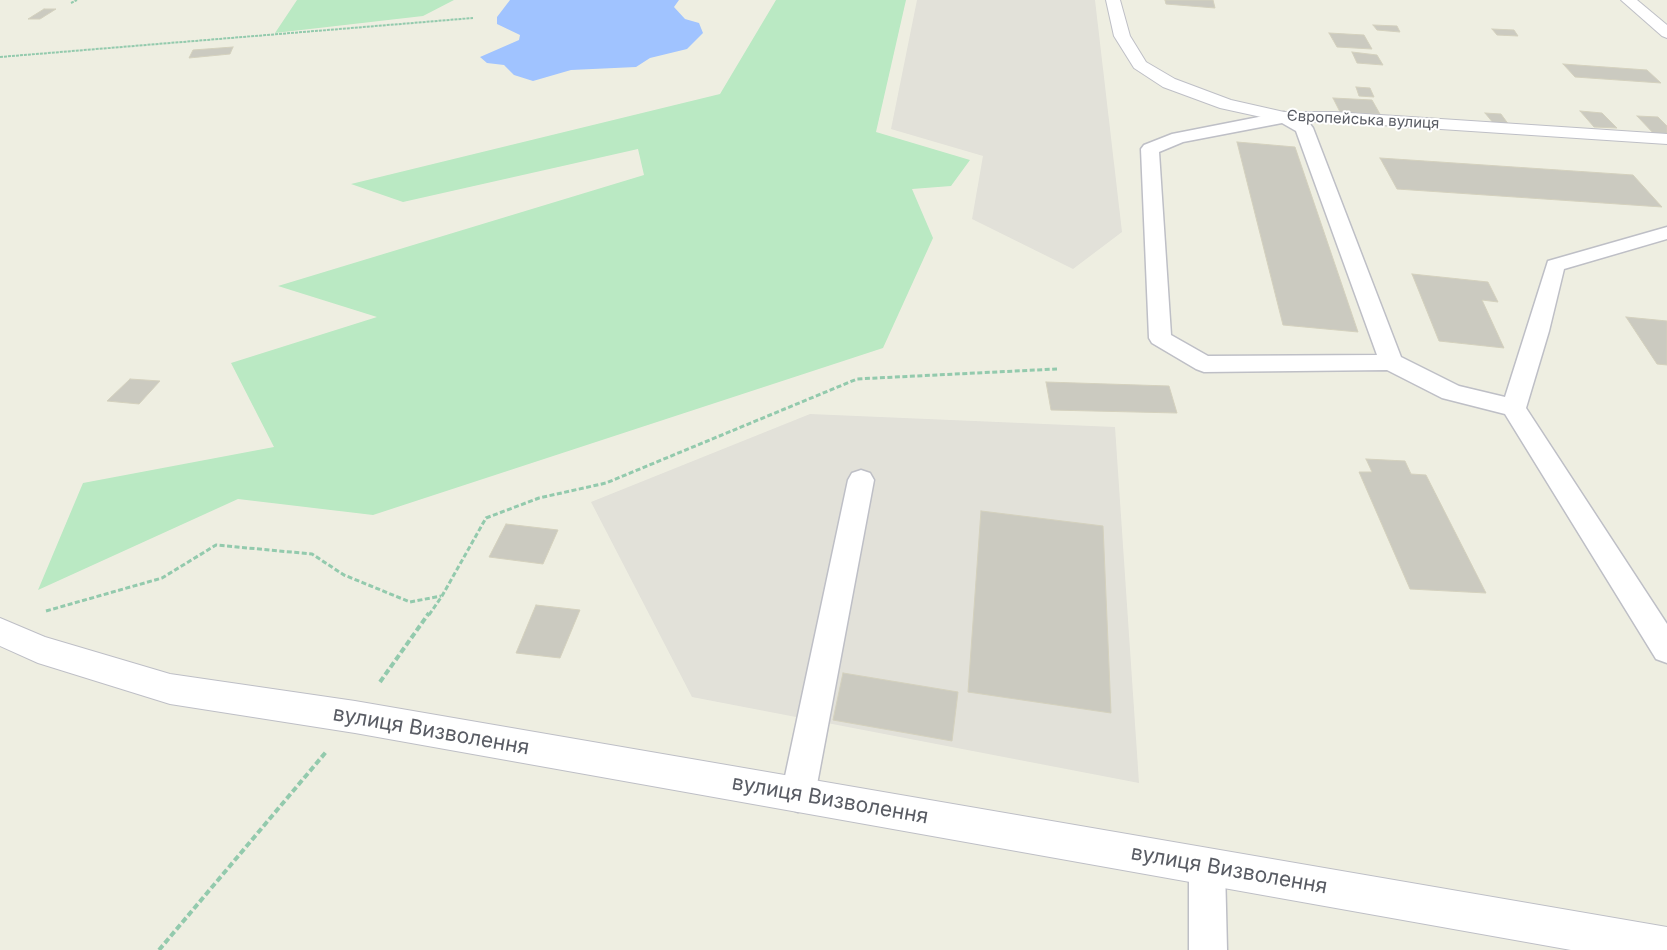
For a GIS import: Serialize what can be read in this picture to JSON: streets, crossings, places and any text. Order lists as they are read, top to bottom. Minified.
{"streets":{"street":["Європейська вулиця","вулиця Визволення"]}}
